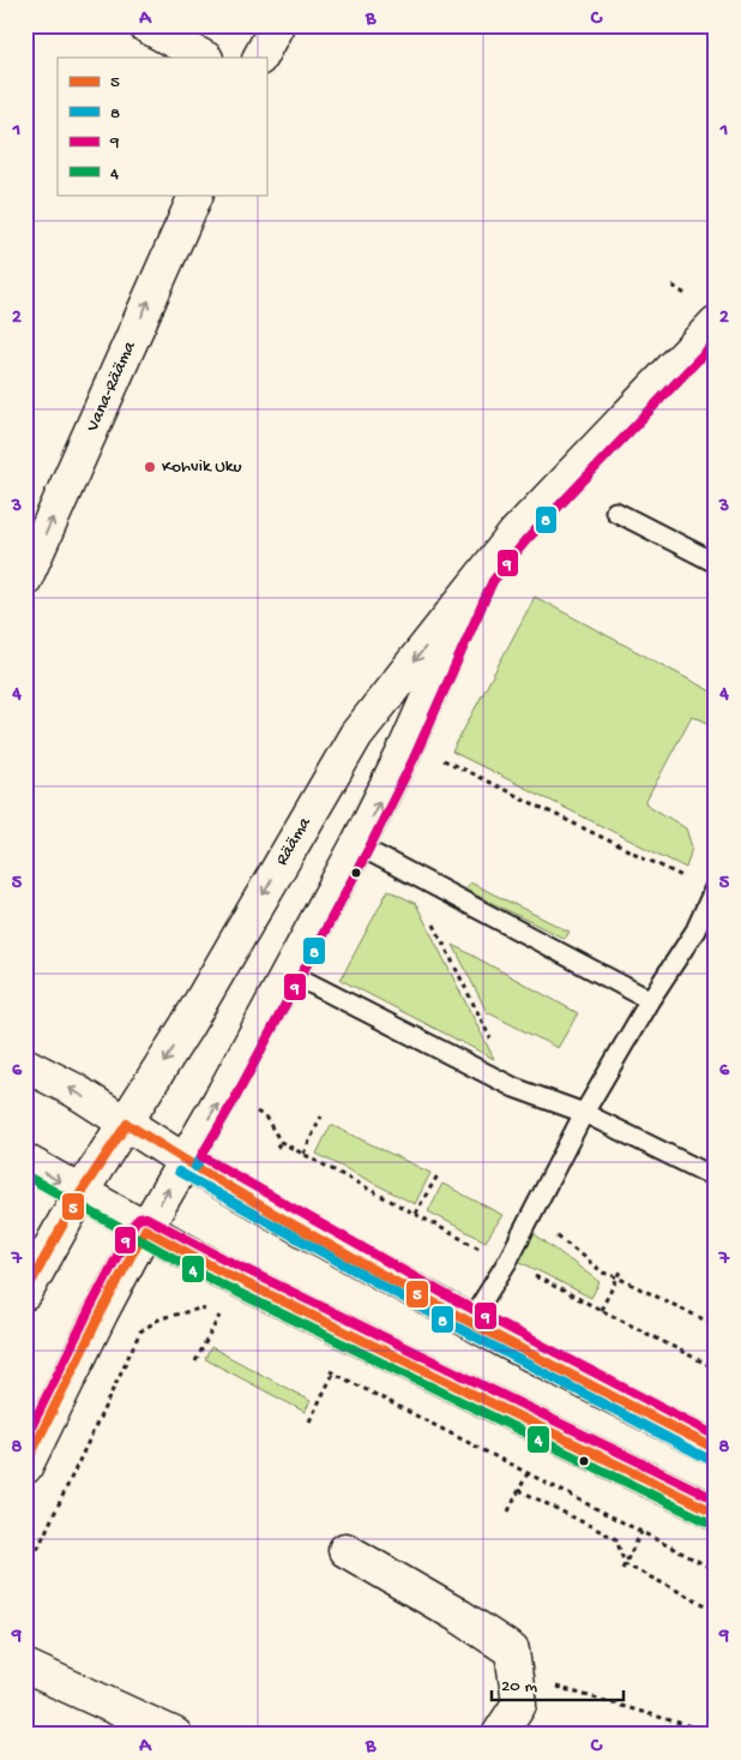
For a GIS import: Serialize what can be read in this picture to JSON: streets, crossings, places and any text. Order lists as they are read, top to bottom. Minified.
{"streets":{"main road":["Vana-Rääma","Rääma"]},"one_way":["Vana-Rääma"],"places":["Kohvik Uku"],"lines":["transit line 8","transit line 9","transit line 5","transit line 4"],"legend":["5","8","9","4"],"scale_bar":"20 m","grid":{"columns":["A","B","C"],"rows":["1","2","3","4","5","6","7","8","9"]}}
